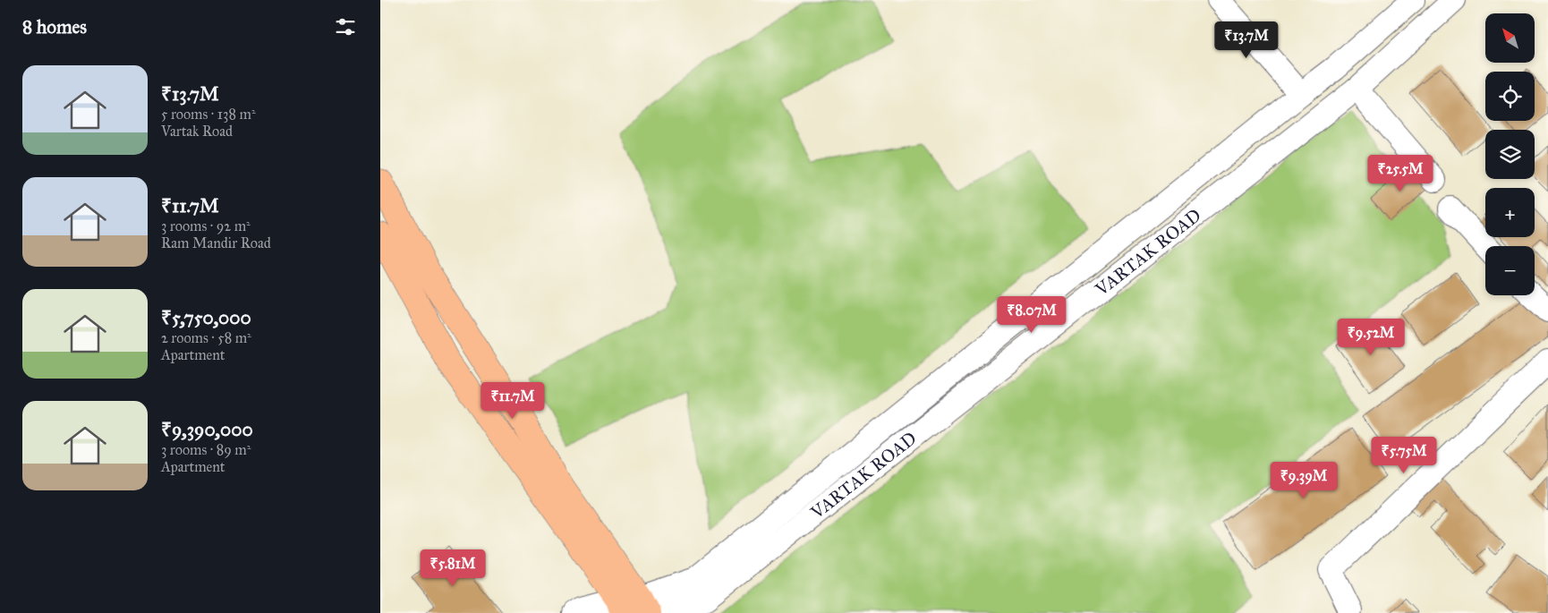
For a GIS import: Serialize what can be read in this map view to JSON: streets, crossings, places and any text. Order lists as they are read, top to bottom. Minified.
{"streets":{"street":["VARTAK ROAD"]},"north":"top left","page":{"heading":"8 homes","map_buttons":["+","−"],"price":["₹13.7M","₹25.5M","₹8.07M","₹9.52M","₹11.7M","₹5.75M","₹9.39M","₹5.81M"],"list":[{"name":"₹13.7M","note":"5 rooms · 138 m² · Vartak Road"},{"name":"₹11.7M","note":"3 rooms · 92 m² · Ram Mandir Road"},{"name":"₹5,750,000","note":"2 rooms · 58 m² · Apartment"},{"name":"₹9,390,000","note":"3 rooms · 89 m² · Apartment"}]}}
